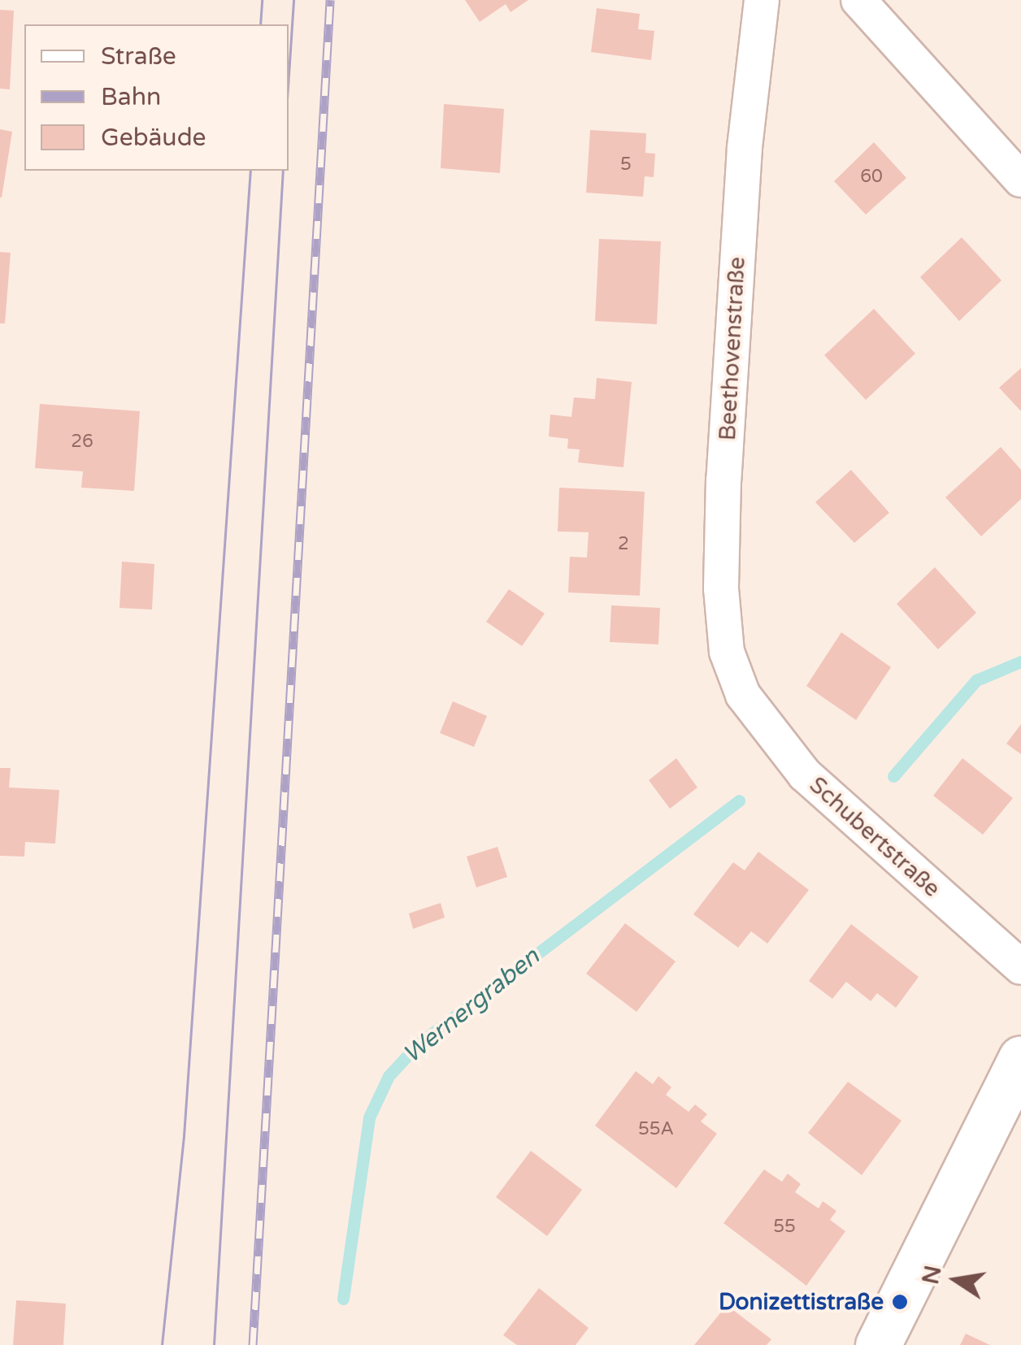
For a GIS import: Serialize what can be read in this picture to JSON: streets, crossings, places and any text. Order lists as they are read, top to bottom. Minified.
{"streets":{"street":["Beethovenstraße","Schubertstraße"]},"crossings":[["Beethovenstraße","Schubertstraße"]],"water":["Wernergraben"],"places":["Donizettistraße"],"house_numbers":["5","60","26","2","55A","55"],"legend":["Straße","Bahn","Gebäude"],"north":"left"}
